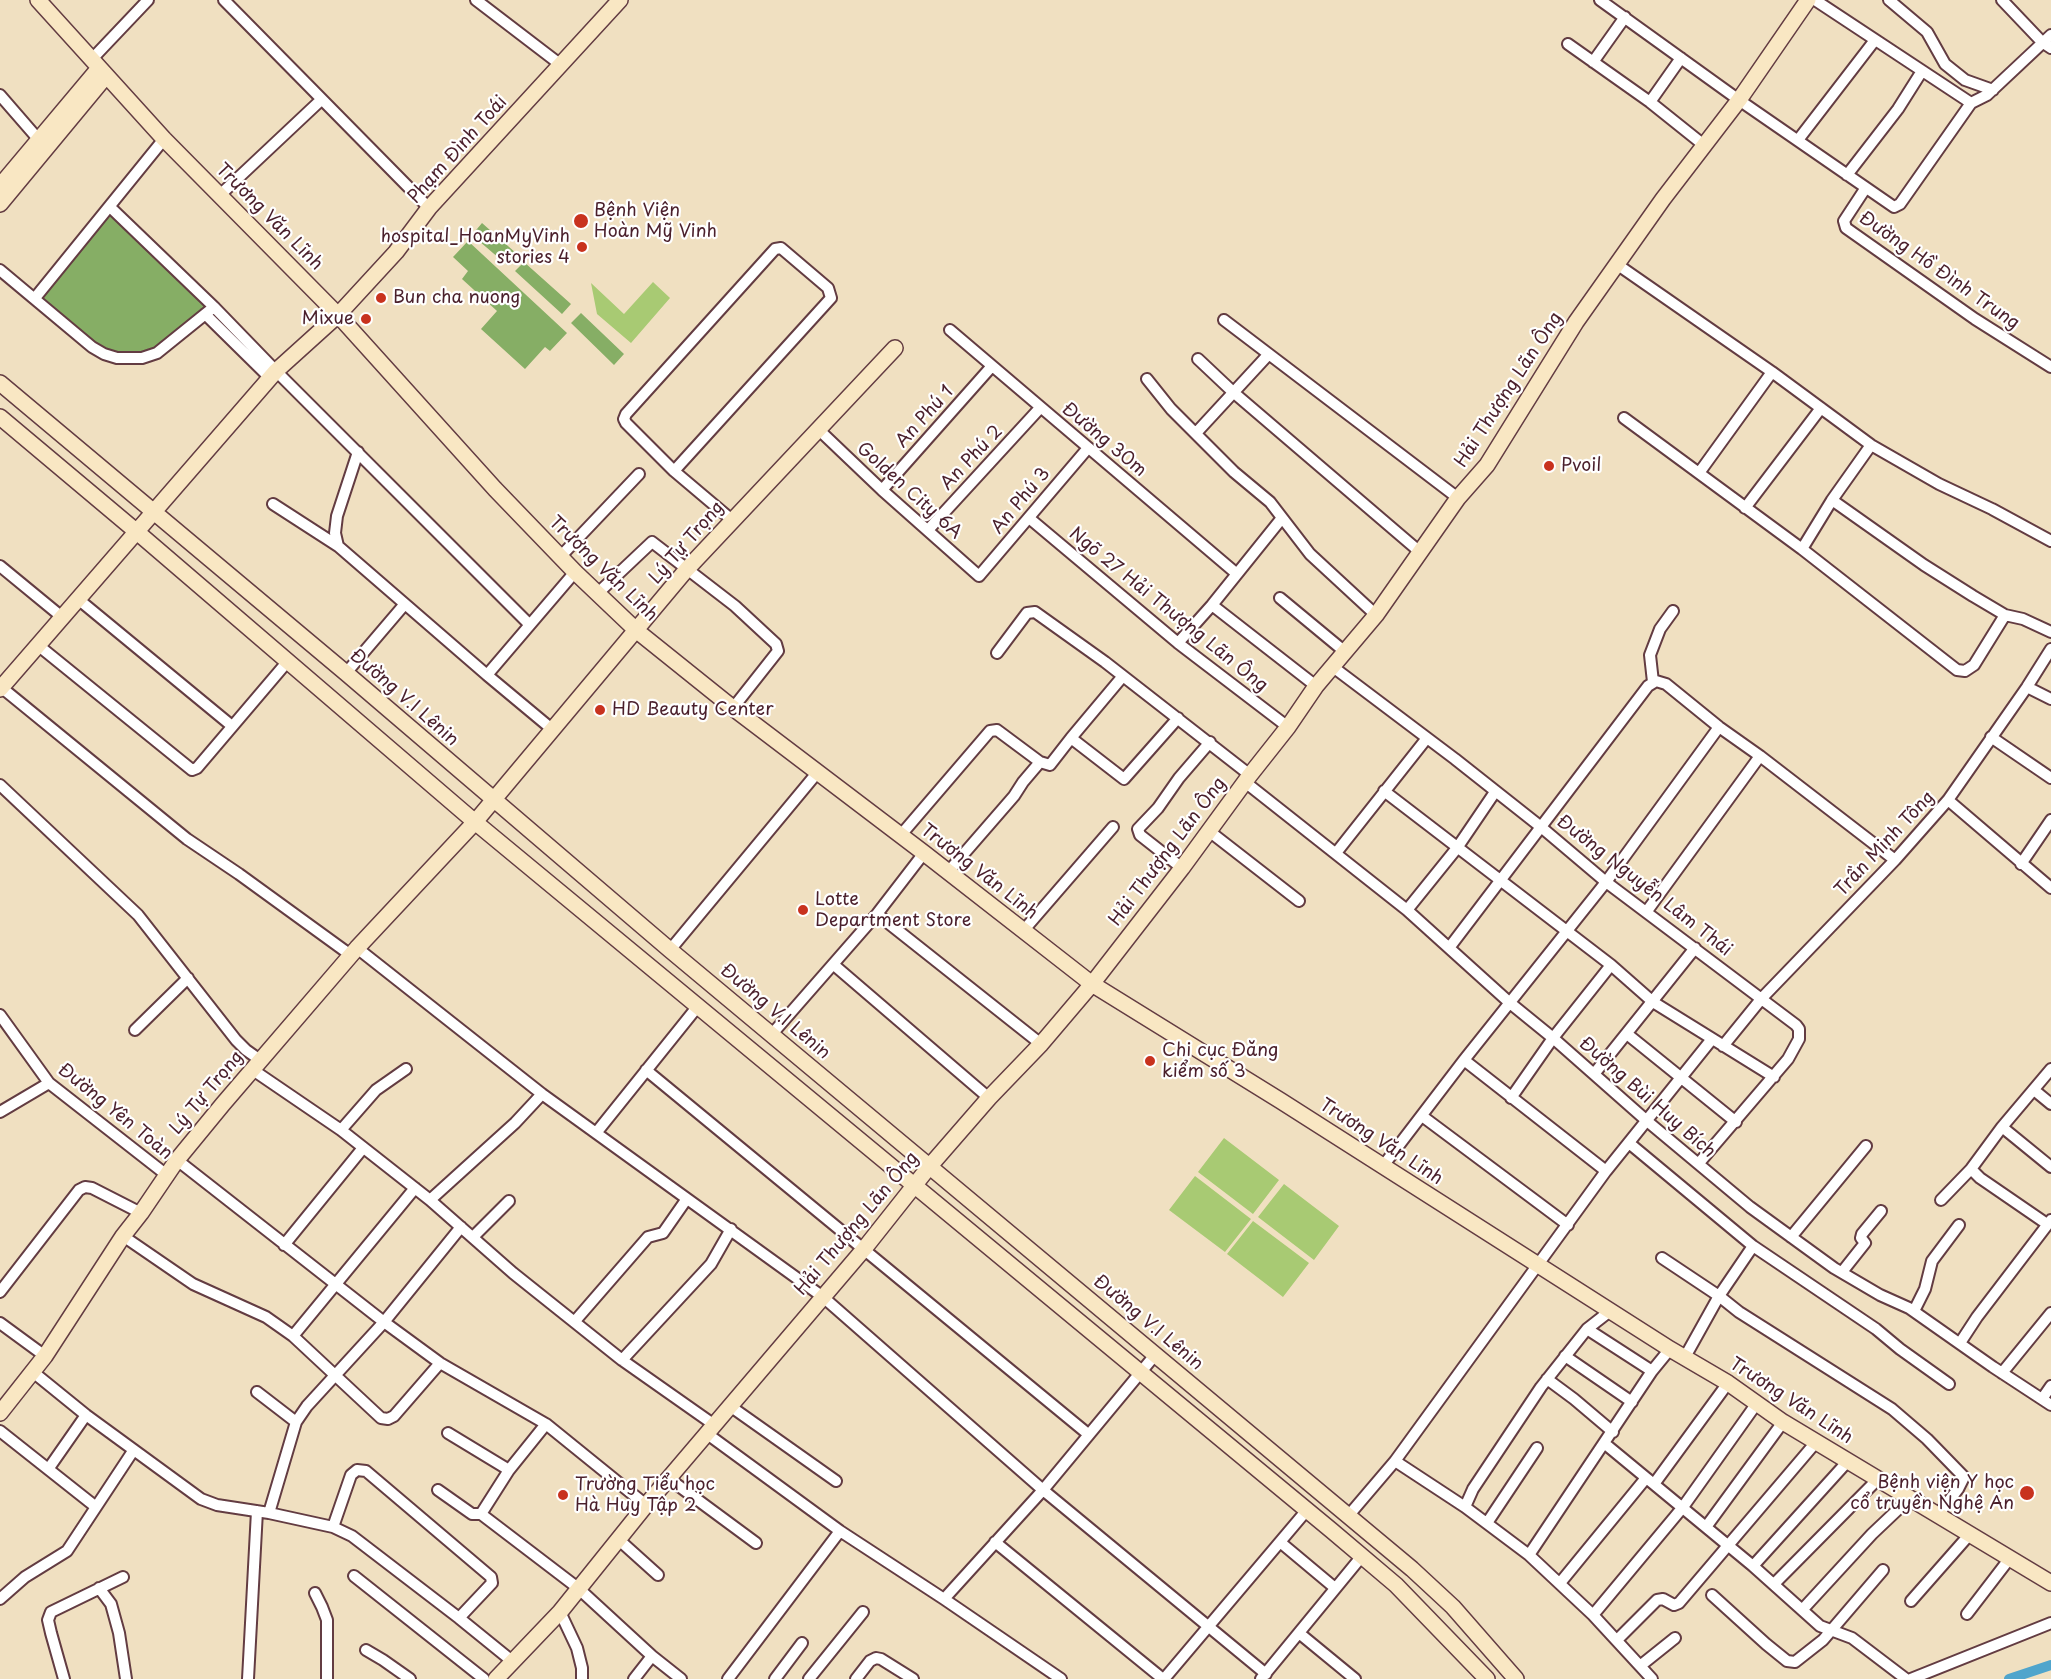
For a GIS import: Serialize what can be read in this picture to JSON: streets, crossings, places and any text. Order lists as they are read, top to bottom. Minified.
{"streets":{"street":["Phạm Đình Toái","Trương Văn Lĩnh","Đường Hồ Đình Trung","Hải Thượng Lãn Ông","An Phú 1","Đường 30m","An Phú 2","Golden City 6A","An Phú 3","Lý Tự Trọng","Ngõ 27 Hải Thượng Lãn Ông","Đường V.I Lênin","Trần Minh Tông","Đường Nguyễn Lâm Thái","Đường Bùi Huy Bích","Đường Yên Toàn"]},"crossings":[["Phạm Đình Toái","Trương Văn Lĩnh"],["Phạm Đình Toái","Đường V.I Lênin"],["Trương Văn Lĩnh","Hải Thượng Lãn Ông"],["Trương Văn Lĩnh","Lý Tự Trọng"],["Hải Thượng Lãn Ông","Ngõ 27 Hải Thượng Lãn Ông"],["Hải Thượng Lãn Ông","Đường V.I Lênin"],["Hải Thượng Lãn Ông","Đường Nguyễn Lâm Thái"],["Hải Thượng Lãn Ông","Đường Bùi Huy Bích"],["An Phú 1","Đường 30m"],["An Phú 1","Golden City 6A"],["Đường 30m","An Phú 2"],["Đường 30m","An Phú 3"],["An Phú 2","Golden City 6A"],["Golden City 6A","An Phú 3"],["Golden City 6A","Lý Tự Trọng"],["An Phú 3","Ngõ 27 Hải Thượng Lãn Ông"],["Lý Tự Trọng","Đường V.I Lênin"],["Lý Tự Trọng","Đường Yên Toàn"],["Trần Minh Tông","Đường Nguyễn Lâm Thái"],["Đường Nguyễn Lâm Thái","Đường Bùi Huy Bích"]],"places":["Bệnh Viện Hoàn Mỹ Vinh","hospital_HoanMyVinh stories 4","Bun cha nuong","Mixue","Pvoil","HD Beauty Center","Lotte Department Store","Chi cục Đăng kiểm số 3","Bệnh viện Y học cổ truyền Nghệ An","Trường Tiểu học Hà Huy Tập 2"]}
